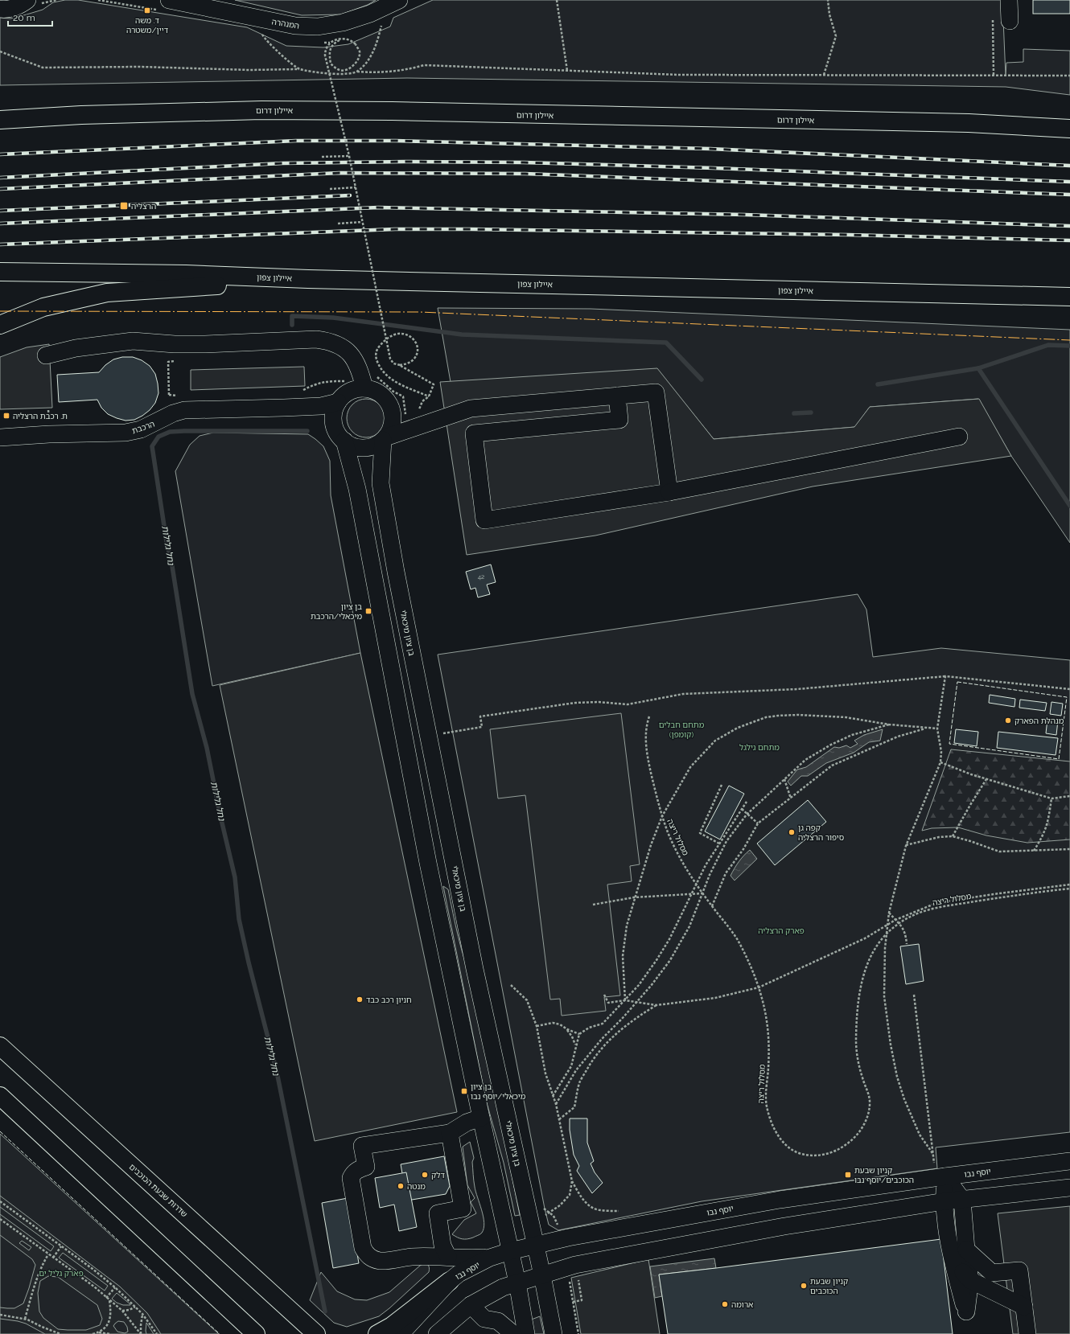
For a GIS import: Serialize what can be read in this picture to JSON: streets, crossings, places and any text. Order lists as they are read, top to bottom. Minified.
{"streets":{"main road":["איילון דרום","איילון צפון","שדרות שבעת הכוכבים"],"street":["המנהרה","הרכבת","בן ציון מיכאלי","יוסף נבו"],"path":["מסלול ריצה"]},"crossings":[["הרכבת","בן ציון מיכאלי"],["בן ציון מיכאלי","יוסף נבו"]],"water":["נחל גלילות"],"parks":["מתחם חבלים (קומפן)","מתחם גילגל","פארק הרצליה","פארק גליל ים"],"places":{"transit":["ד. משה דיין/משטרה","הרצליה","ת. רכבת הרצליה","בן ציון מיכאלי/הרכבת","בן ציון מיכאלי/יוסף נבו","קניון שבעת הכוכבים/יוסף נבו"],"other":["מנהלת הפארק","קפה גן סיפור הרצליה","חניון רכב כבד","דלק","מנטה","קניון שבעת הכוכבים","ארומה"]},"house_numbers":["42"],"scale_bar":"20 m"}
